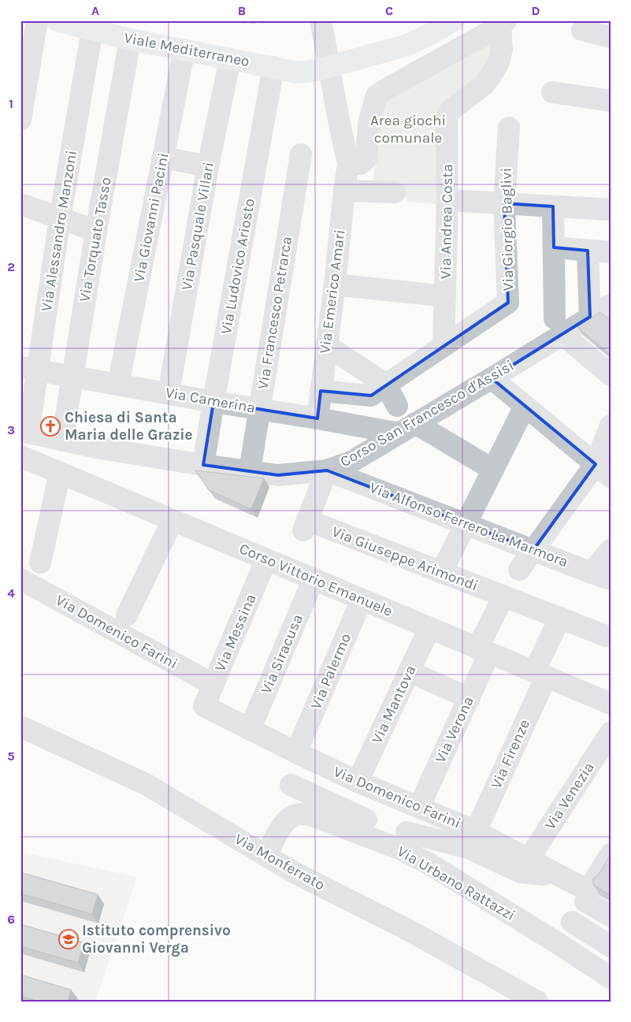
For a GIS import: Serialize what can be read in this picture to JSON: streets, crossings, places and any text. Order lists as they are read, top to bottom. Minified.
{"streets":{"main road":["Viale Mediterraneo"],"street":["Via Giovanni Pacini","Via Andrea Costa","Via Pasquale Villari","Via Giorgio Baglivi","Via Alessandro Manzoni","Via Torquato Tasso","Via Ludovico Ariosto","Via Emerico Amari","Via Francesco Petrarca","Via Camerina","Corso San Francesco d'Assisi","Via Alfonso Ferrero La Marmora","Via Giuseppe Arimondi","Corso Vittorio Emanuele","Via Domenico Farini","Via Messina","Via Siracusa","Via Palermo","Via Mantova","Via Verona","Via Firenze","Via Venezia","Via Monferrato","Via Urbano Rattazzi"]},"crossings":[["Viale Mediterraneo","Via Giovanni Pacini"],["Viale Mediterraneo","Via Pasquale Villari"],["Viale Mediterraneo","Via Alessandro Manzoni"],["Viale Mediterraneo","Via Torquato Tasso"],["Viale Mediterraneo","Via Ludovico Ariosto"],["Via Giovanni Pacini","Via Camerina"],["Via Andrea Costa","Via Giorgio Baglivi"],["Via Pasquale Villari","Via Camerina"],["Via Giorgio Baglivi","Via Emerico Amari"],["Via Alessandro Manzoni","Via Camerina"],["Via Alessandro Manzoni","Corso San Francesco d'Assisi"],["Via Torquato Tasso","Via Camerina"],["Via Torquato Tasso","Corso San Francesco d'Assisi"],["Via Ludovico Ariosto","Via Camerina"],["Via Ludovico Ariosto","Corso San Francesco d'Assisi"],["Via Emerico Amari","Via Camerina"],["Via Francesco Petrarca","Via Camerina"],["Via Francesco Petrarca","Corso San Francesco d'Assisi"],["Via Camerina","Corso San Francesco d'Assisi"],["Corso San Francesco d'Assisi","Via Alfonso Ferrero La Marmora"],["Corso San Francesco d'Assisi","Via Giuseppe Arimondi"],["Via Alfonso Ferrero La Marmora","Via Giuseppe Arimondi"],["Corso Vittorio Emanuele","Via Messina"],["Corso Vittorio Emanuele","Via Siracusa"],["Corso Vittorio Emanuele","Via Palermo"],["Corso Vittorio Emanuele","Via Mantova"],["Corso Vittorio Emanuele","Via Verona"],["Corso Vittorio Emanuele","Via Firenze"],["Via Domenico Farini","Via Messina"],["Via Domenico Farini","Via Siracusa"],["Via Domenico Farini","Via Mantova"],["Via Domenico Farini","Via Verona"],["Via Domenico Farini","Via Firenze"],["Via Domenico Farini","Via Venezia"],["Via Monferrato","Via Urbano Rattazzi"]],"parks":["Area giochi comunale"],"places":{"church":["Chiesa di Santa Maria delle Grazie"],"school or university":["Istituto comprensivo Giovanni Verga"]},"grid":{"columns":["A","B","C","D"],"rows":["1","2","3","4","5","6"]}}
